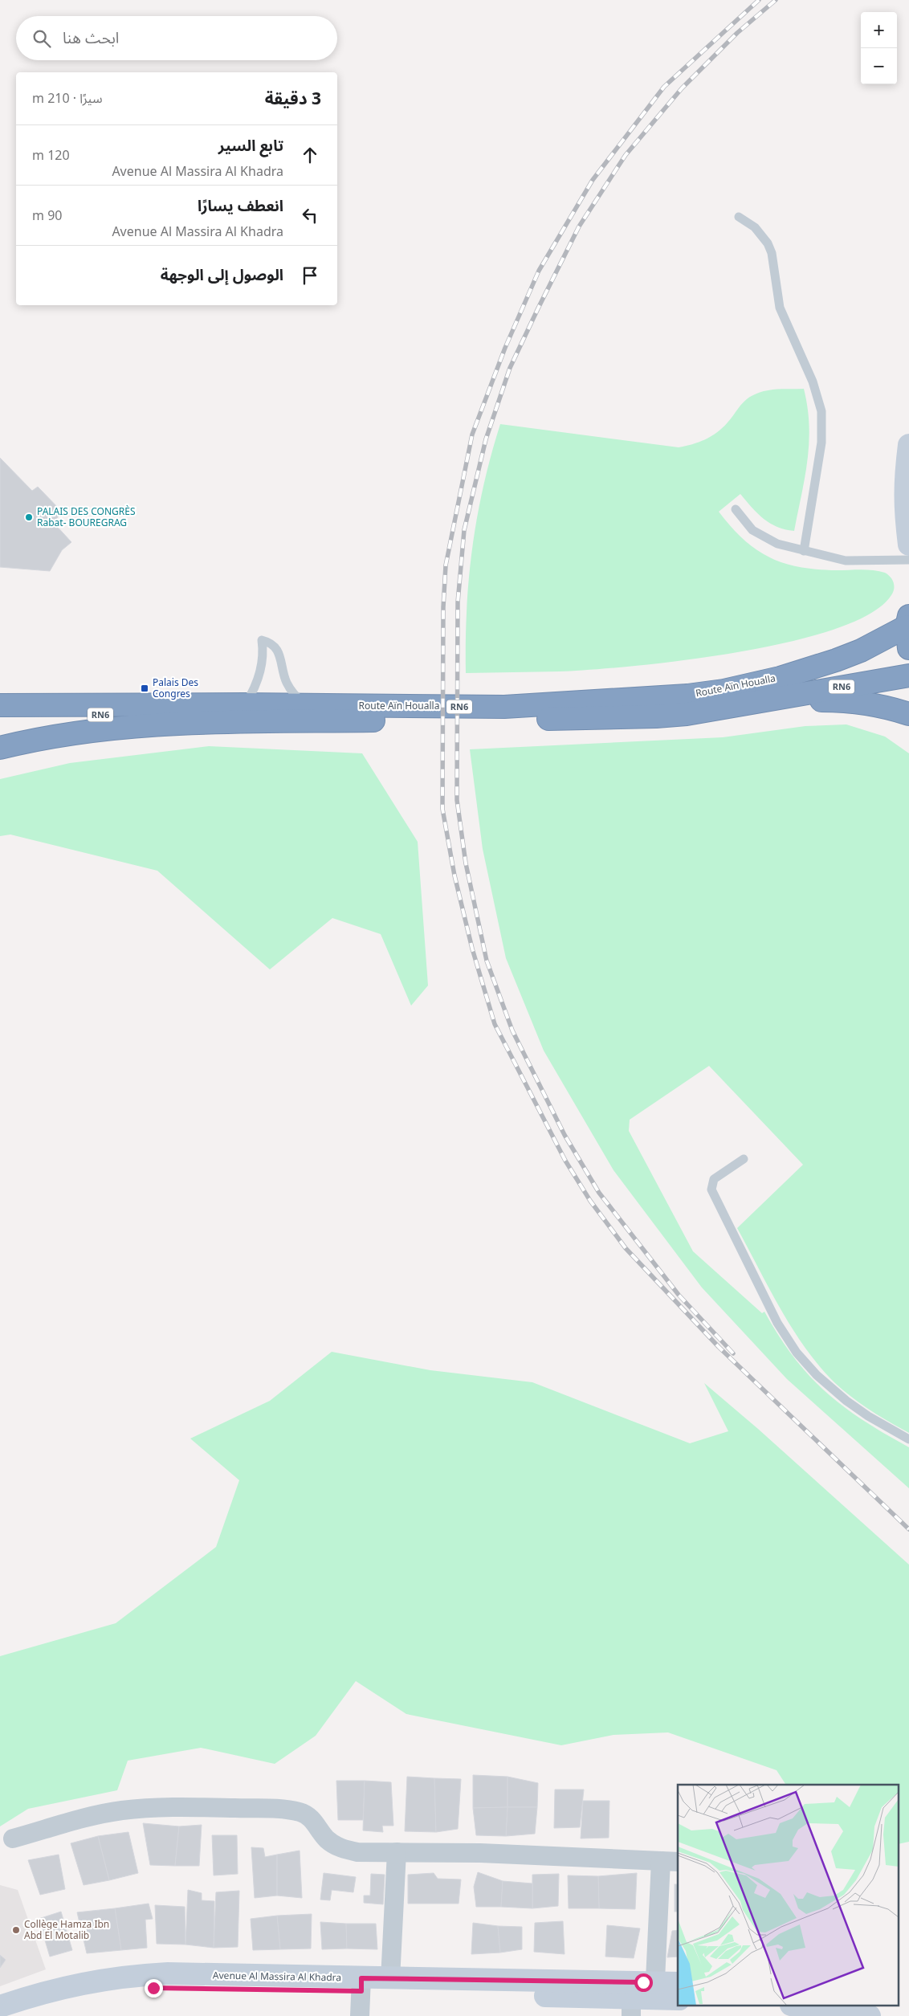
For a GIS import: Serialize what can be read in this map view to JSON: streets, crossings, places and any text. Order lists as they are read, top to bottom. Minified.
{"streets":{"highway":["Route Aïn Houalla","RN6"],"main road":["Avenue Al Massira Al Khadra"]},"crossings":[["Route Aïn Houalla","RN6"]],"places":{"other":["PALAIS DES CONGRÈS Rabat- BOUREGRAG","Collège Hamza Ibn Abd El Motalib"],"transit":["Palais Des Congres"]},"page":{"map_buttons":["+","−"],"search":"ابحث هنا","heading":["3 دقيقة","سيرًا · 210 m"],"list":[["تابع السير","Avenue Al Massira Al Khadra","120 m"],["انعطف يسارًا","Avenue Al Massira Al Khadra","90 m"],"الوصول إلى الوجهة"]}}
